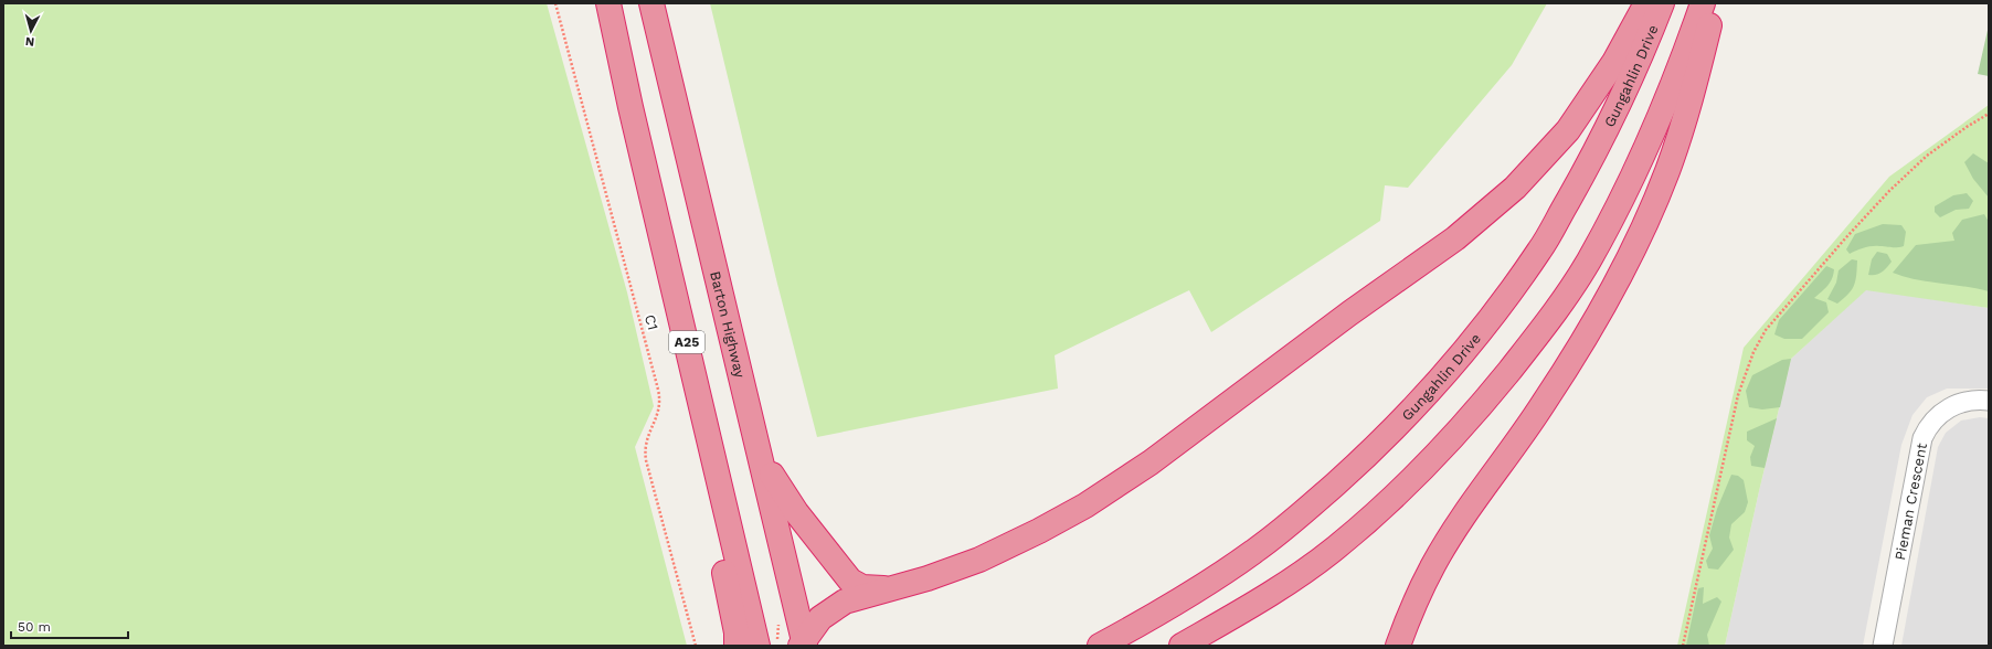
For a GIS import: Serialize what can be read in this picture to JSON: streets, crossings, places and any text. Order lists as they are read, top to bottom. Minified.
{"streets":{"highway":["Gungahlin Drive","Barton Highway","A25"],"street":["Pieman Crescent"],"path":["C1"]},"scale_bar":"50 m","north":"bottom"}
